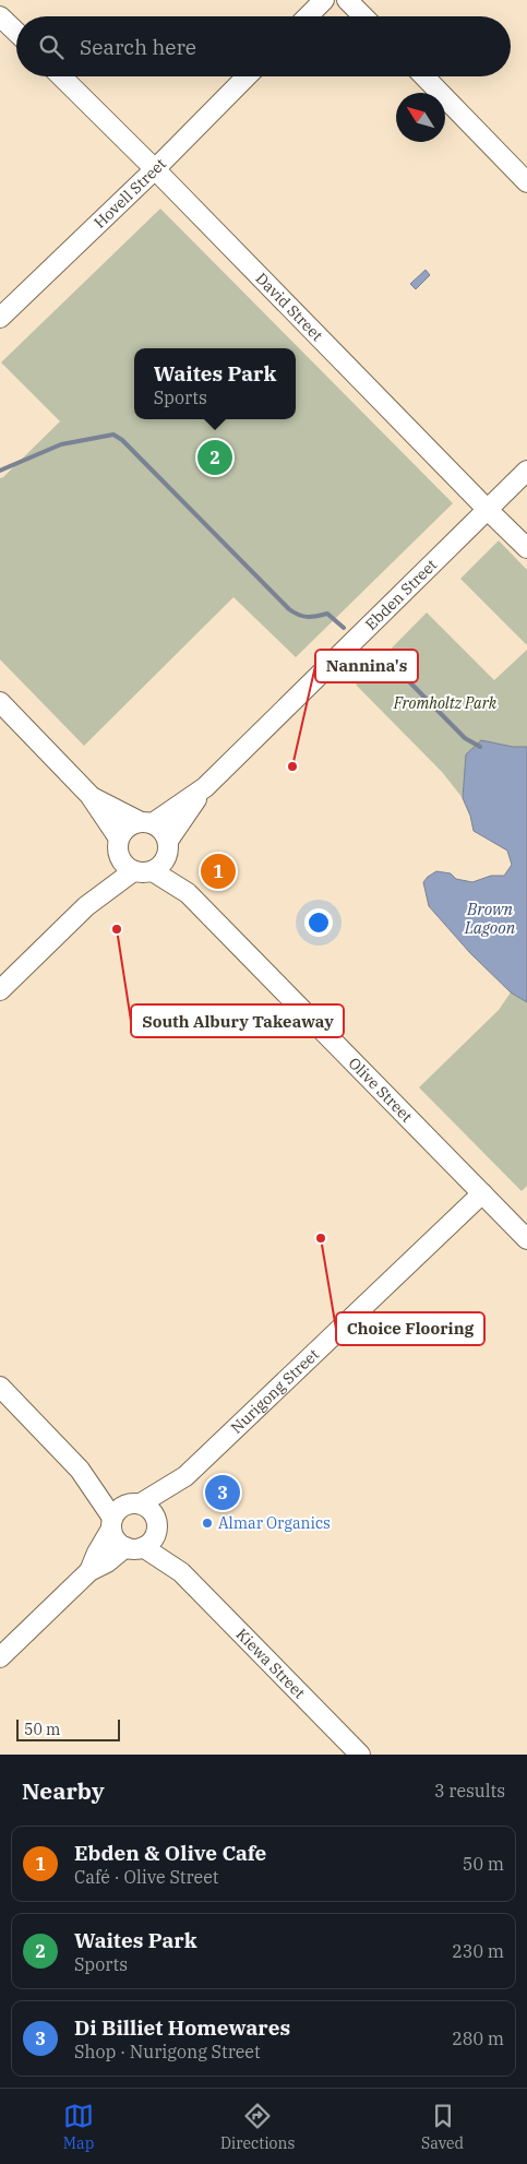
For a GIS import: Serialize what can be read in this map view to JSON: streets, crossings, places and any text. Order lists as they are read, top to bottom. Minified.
{"streets":{"street":["Hovell Street","David Street","Ebden Street","Olive Street","Nurigong Street","Kiewa Street"]},"crossings":[["Hovell Street","David Street"],["David Street","Ebden Street"],["Ebden Street","Olive Street"],["Olive Street","Nurigong Street"],["Nurigong Street","Kiewa Street"]],"water":["Brown Lagoon"],"parks":["Fromholtz Park"],"places":["Nannina's","South Albury Takeaway","Choice Flooring","Almar Organics"],"scale_bar":"50 m","north":"top left","page":{"search":"Search here","popup":["Waites Park","Sports"],"pins":["2","1","3"],"scale":"50 m","heading":["Nearby","3 results"],"list":[{"mark":"1","name":"Ebden & Olive Cafe","note":"Café · Olive Street","value":"50 m"},{"mark":"2","name":"Waites Park","note":"Sports","value":"230 m"},{"mark":"3","name":"Di Billiet Homewares","note":"Shop · Nurigong Street","value":"280 m"}],"nav":["Map","Directions","Saved"]}}
